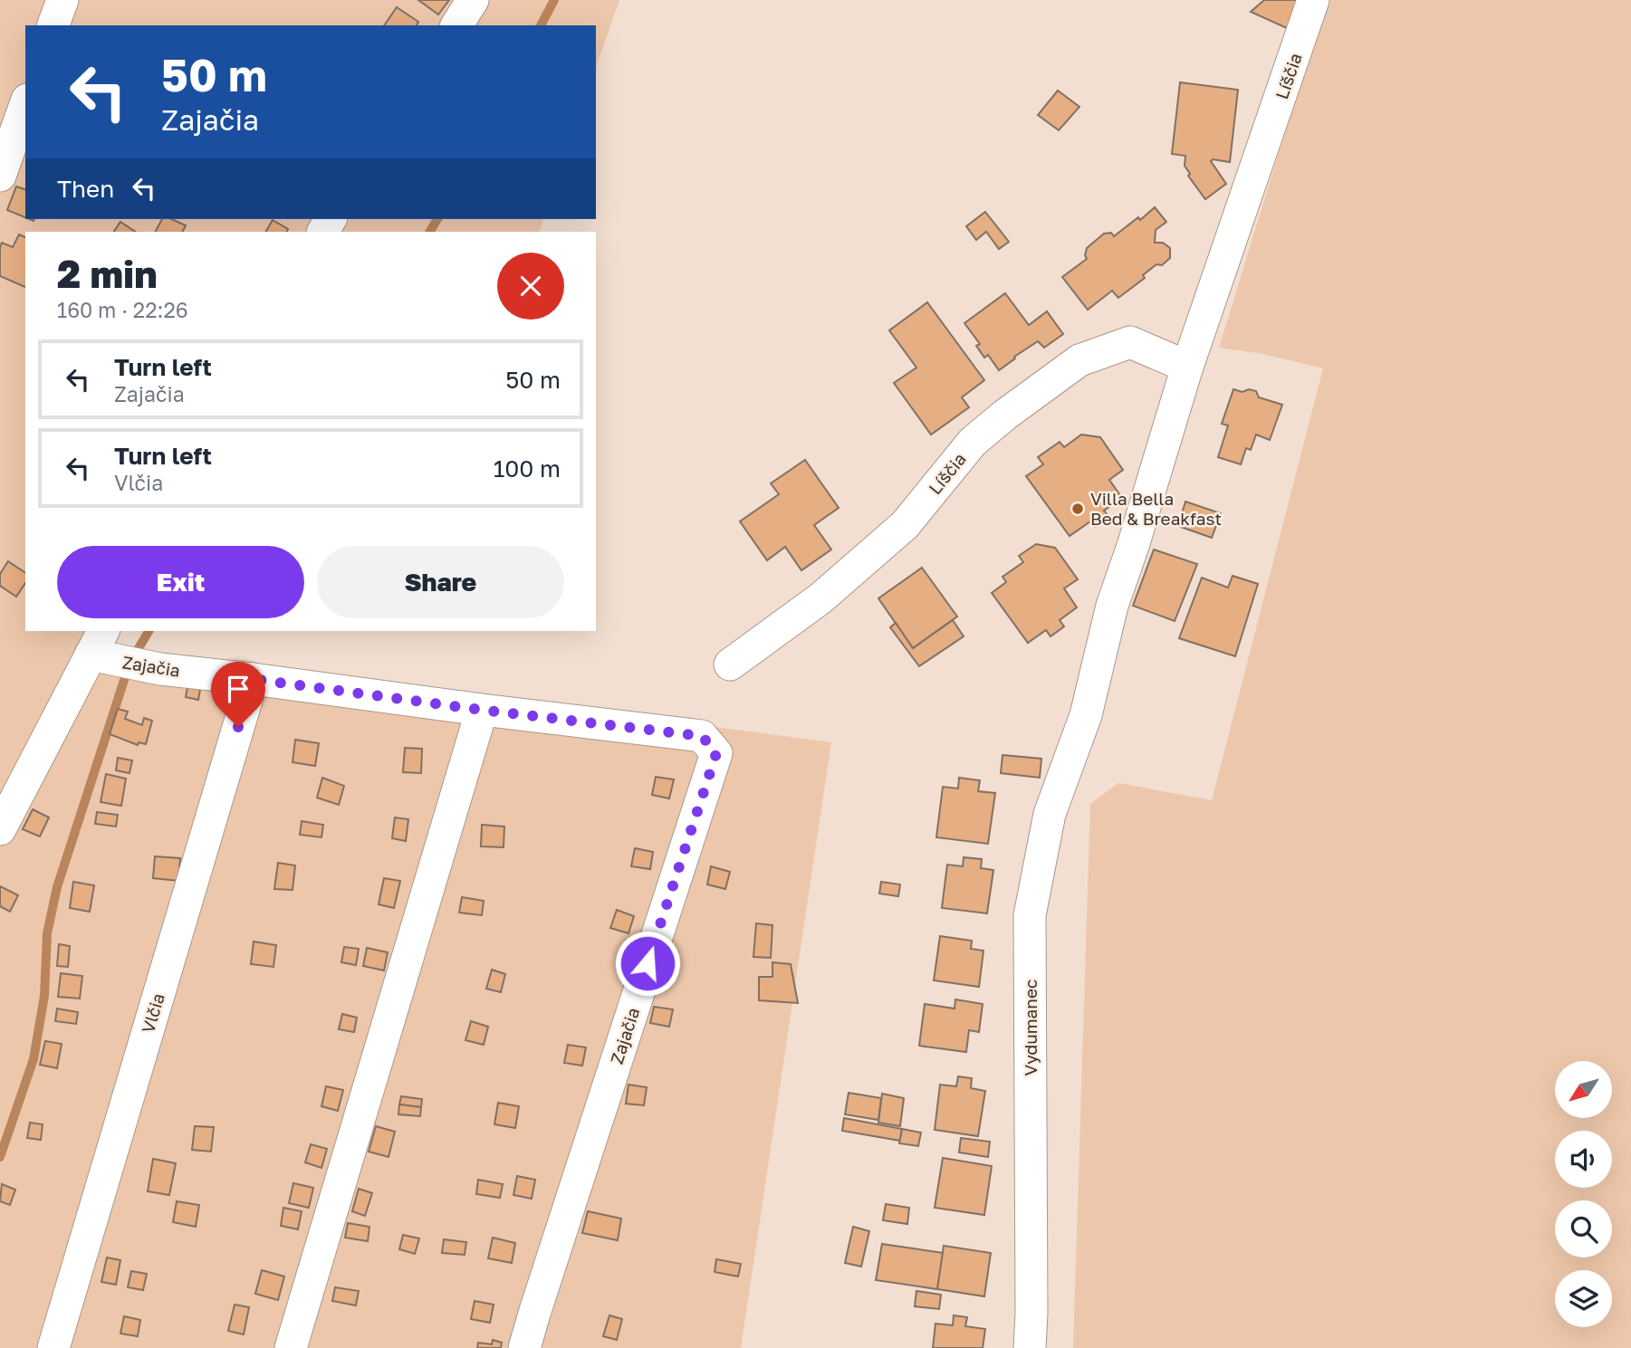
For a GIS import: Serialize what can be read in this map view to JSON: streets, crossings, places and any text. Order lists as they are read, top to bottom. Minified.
{"streets":{"street":["Líščia","Zajačia","Vlčia","Vydumanec"]},"crossings":[["Líščia","Vydumanec"],["Zajačia","Vlčia"]],"places":["Villa Bella Bed & Breakfast"],"north":"bottom left","page":{"turn":["50 m","Zajačia"],"then":"Then","heading":["2 min","160 m · 22:26"],"list":[{"name":"Turn left","note":"Zajačia","value":"50 m"},{"name":"Turn left","note":"Vlčia","value":"100 m"}],"buttons":["Exit","Share"]}}
